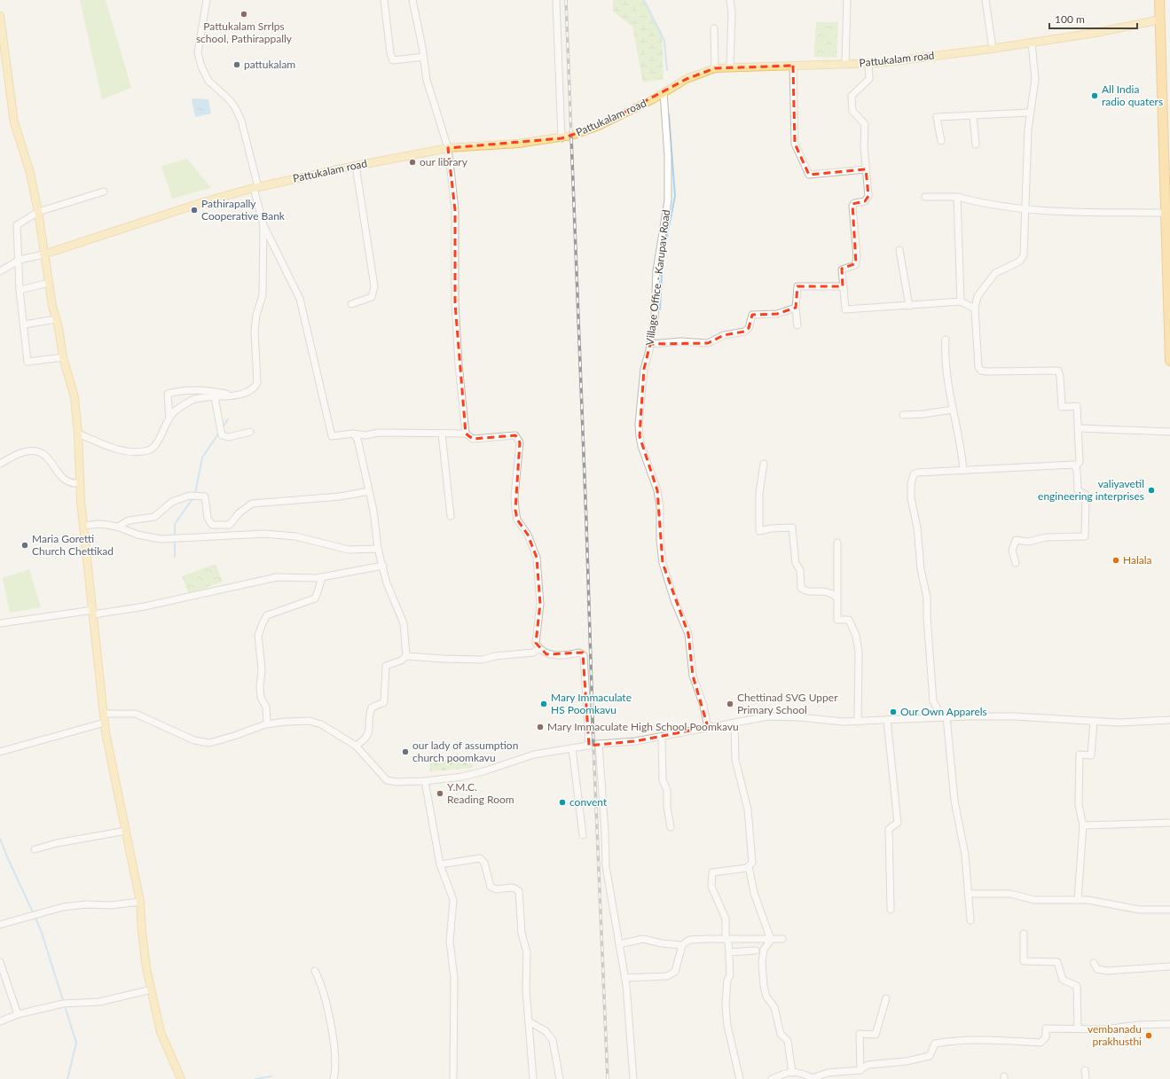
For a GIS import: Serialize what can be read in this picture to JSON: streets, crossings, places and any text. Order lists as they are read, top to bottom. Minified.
{"streets":{"main road":["Pattukalam road"],"street":["Village Office - Karupav Road"]},"crossings":[["Pattukalam road","Village Office - Karupav Road"]],"places":["Pattukalam Srrlps school, Pathirappally","pattukalam","All India radio quaters","our library","Pathirapally Cooperative Bank","valiyavetil engineering interprises","Maria Goretti Church Chettikad","Halala","Mary Immaculate HS Poomkavu","Chettinad SVG Upper Primary School","Our Own Apparels","Mary Immaculate High School Poomkavu","our lady of assumption church poomkavu","Y.M.C. Reading Room","convent","vembanadu prakhusthi"],"scale_bar":"100 m"}
